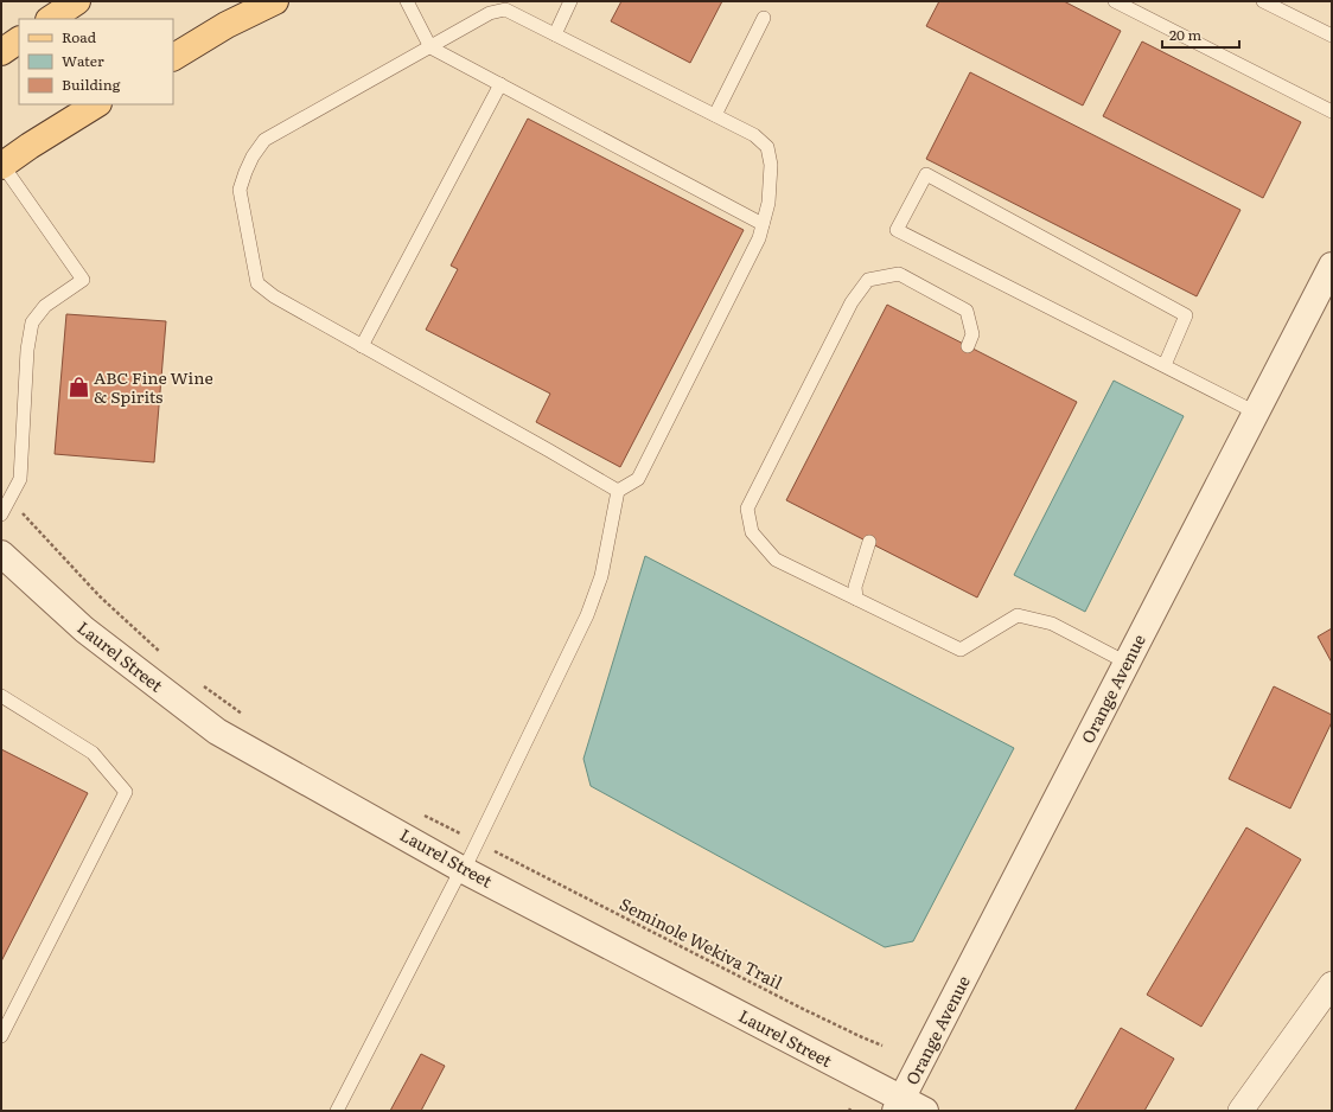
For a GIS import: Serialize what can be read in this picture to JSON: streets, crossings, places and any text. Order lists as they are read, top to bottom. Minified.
{"streets":{"street":["Laurel Street","Orange Avenue"],"path":["Seminole Wekiva Trail"]},"crossings":[["Laurel Street","Orange Avenue"]],"places":{"shop":["ABC Fine Wine & Spirits"]},"legend":["Road","Water","Building"],"scale_bar":"20 m"}
